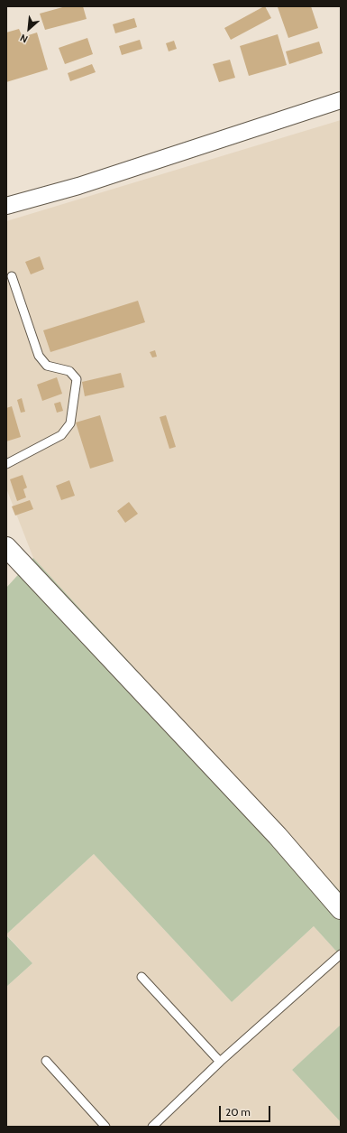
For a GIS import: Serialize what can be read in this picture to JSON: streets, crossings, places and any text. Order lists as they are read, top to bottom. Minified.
{"scale_bar":"20 m","north":"bottom left"}
